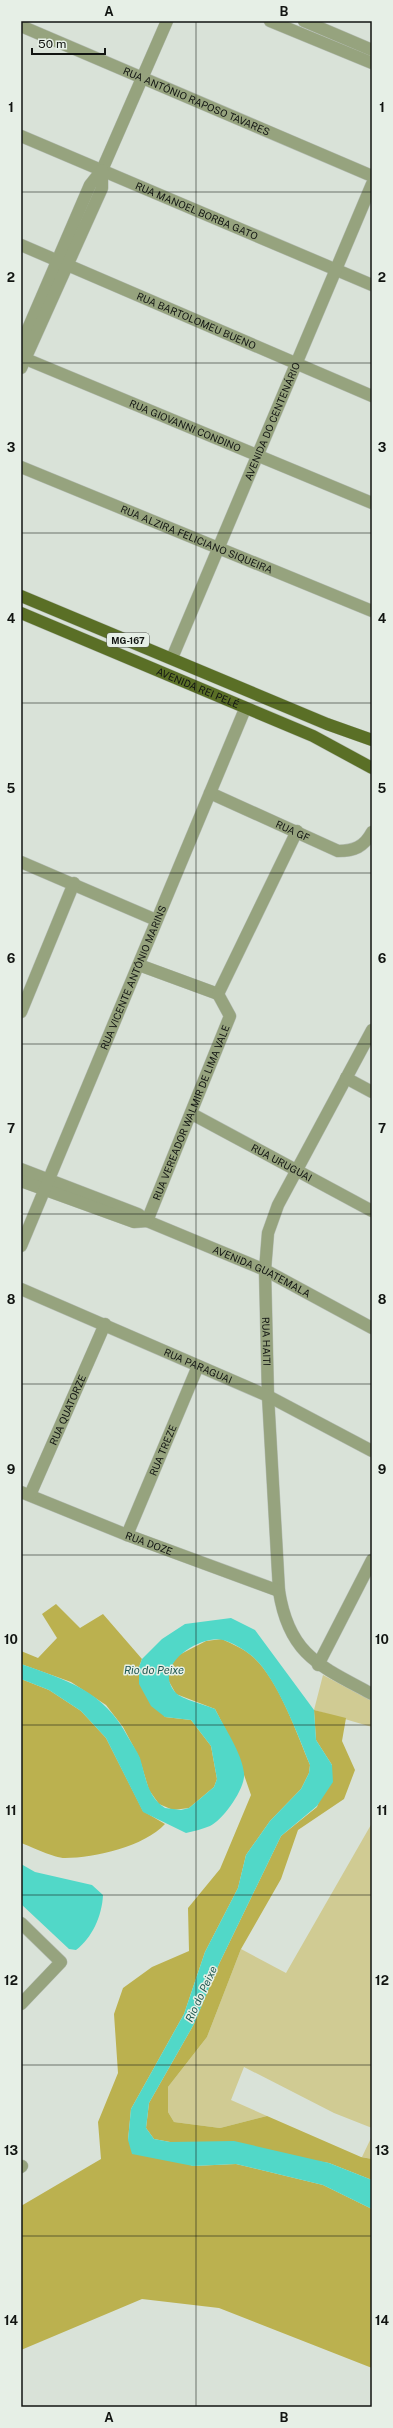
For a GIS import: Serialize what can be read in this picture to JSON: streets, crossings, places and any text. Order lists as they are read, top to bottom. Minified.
{"streets":{"main road":["MG-167","AVENIDA REI PELÉ"],"street":["RUA ANTÔNIO RAPOSO TAVARES","RUA MANOEL BORBA GATO","RUA BARTOLOMEU BUENO","AVENIDA DO CENTENÁRIO","RUA GIOVANNI CONDINO","RUA ALZIRA FELICIANO SIQUEIRA","RUA GF","RUA VICENTE ANTÔNIO MARINS","RUA VEREADOR WALMIR DE LIMA VALE","RUA URUGUAI","AVENIDA GUATEMALA","RUA HAITI","RUA PARAGUAI","RUA QUATORZE","RUA TREZE","RUA DOZE"]},"crossings":[["RUA MANOEL BORBA GATO","AVENIDA DO CENTENÁRIO"],["RUA BARTOLOMEU BUENO","AVENIDA DO CENTENÁRIO"],["AVENIDA DO CENTENÁRIO","RUA GIOVANNI CONDINO"],["AVENIDA DO CENTENÁRIO","RUA ALZIRA FELICIANO SIQUEIRA"],["AVENIDA DO CENTENÁRIO","AVENIDA REI PELÉ"],["AVENIDA REI PELÉ","RUA VICENTE ANTÔNIO MARINS"],["RUA GF","RUA VICENTE ANTÔNIO MARINS"],["RUA VICENTE ANTÔNIO MARINS","AVENIDA GUATEMALA"],["RUA VEREADOR WALMIR DE LIMA VALE","RUA URUGUAI"],["RUA VEREADOR WALMIR DE LIMA VALE","AVENIDA GUATEMALA"],["RUA URUGUAI","RUA HAITI"],["AVENIDA GUATEMALA","RUA HAITI"],["RUA HAITI","RUA PARAGUAI"],["RUA HAITI","RUA DOZE"],["RUA PARAGUAI","RUA QUATORZE"],["RUA PARAGUAI","RUA TREZE"],["RUA QUATORZE","RUA DOZE"],["RUA TREZE","RUA DOZE"]],"water":["Rio do Peixe"],"scale_bar":"50 m","grid":{"columns":["A","B"],"rows":["1","2","3","4","5","6","7","8","9","10","11","12","13","14"]}}
